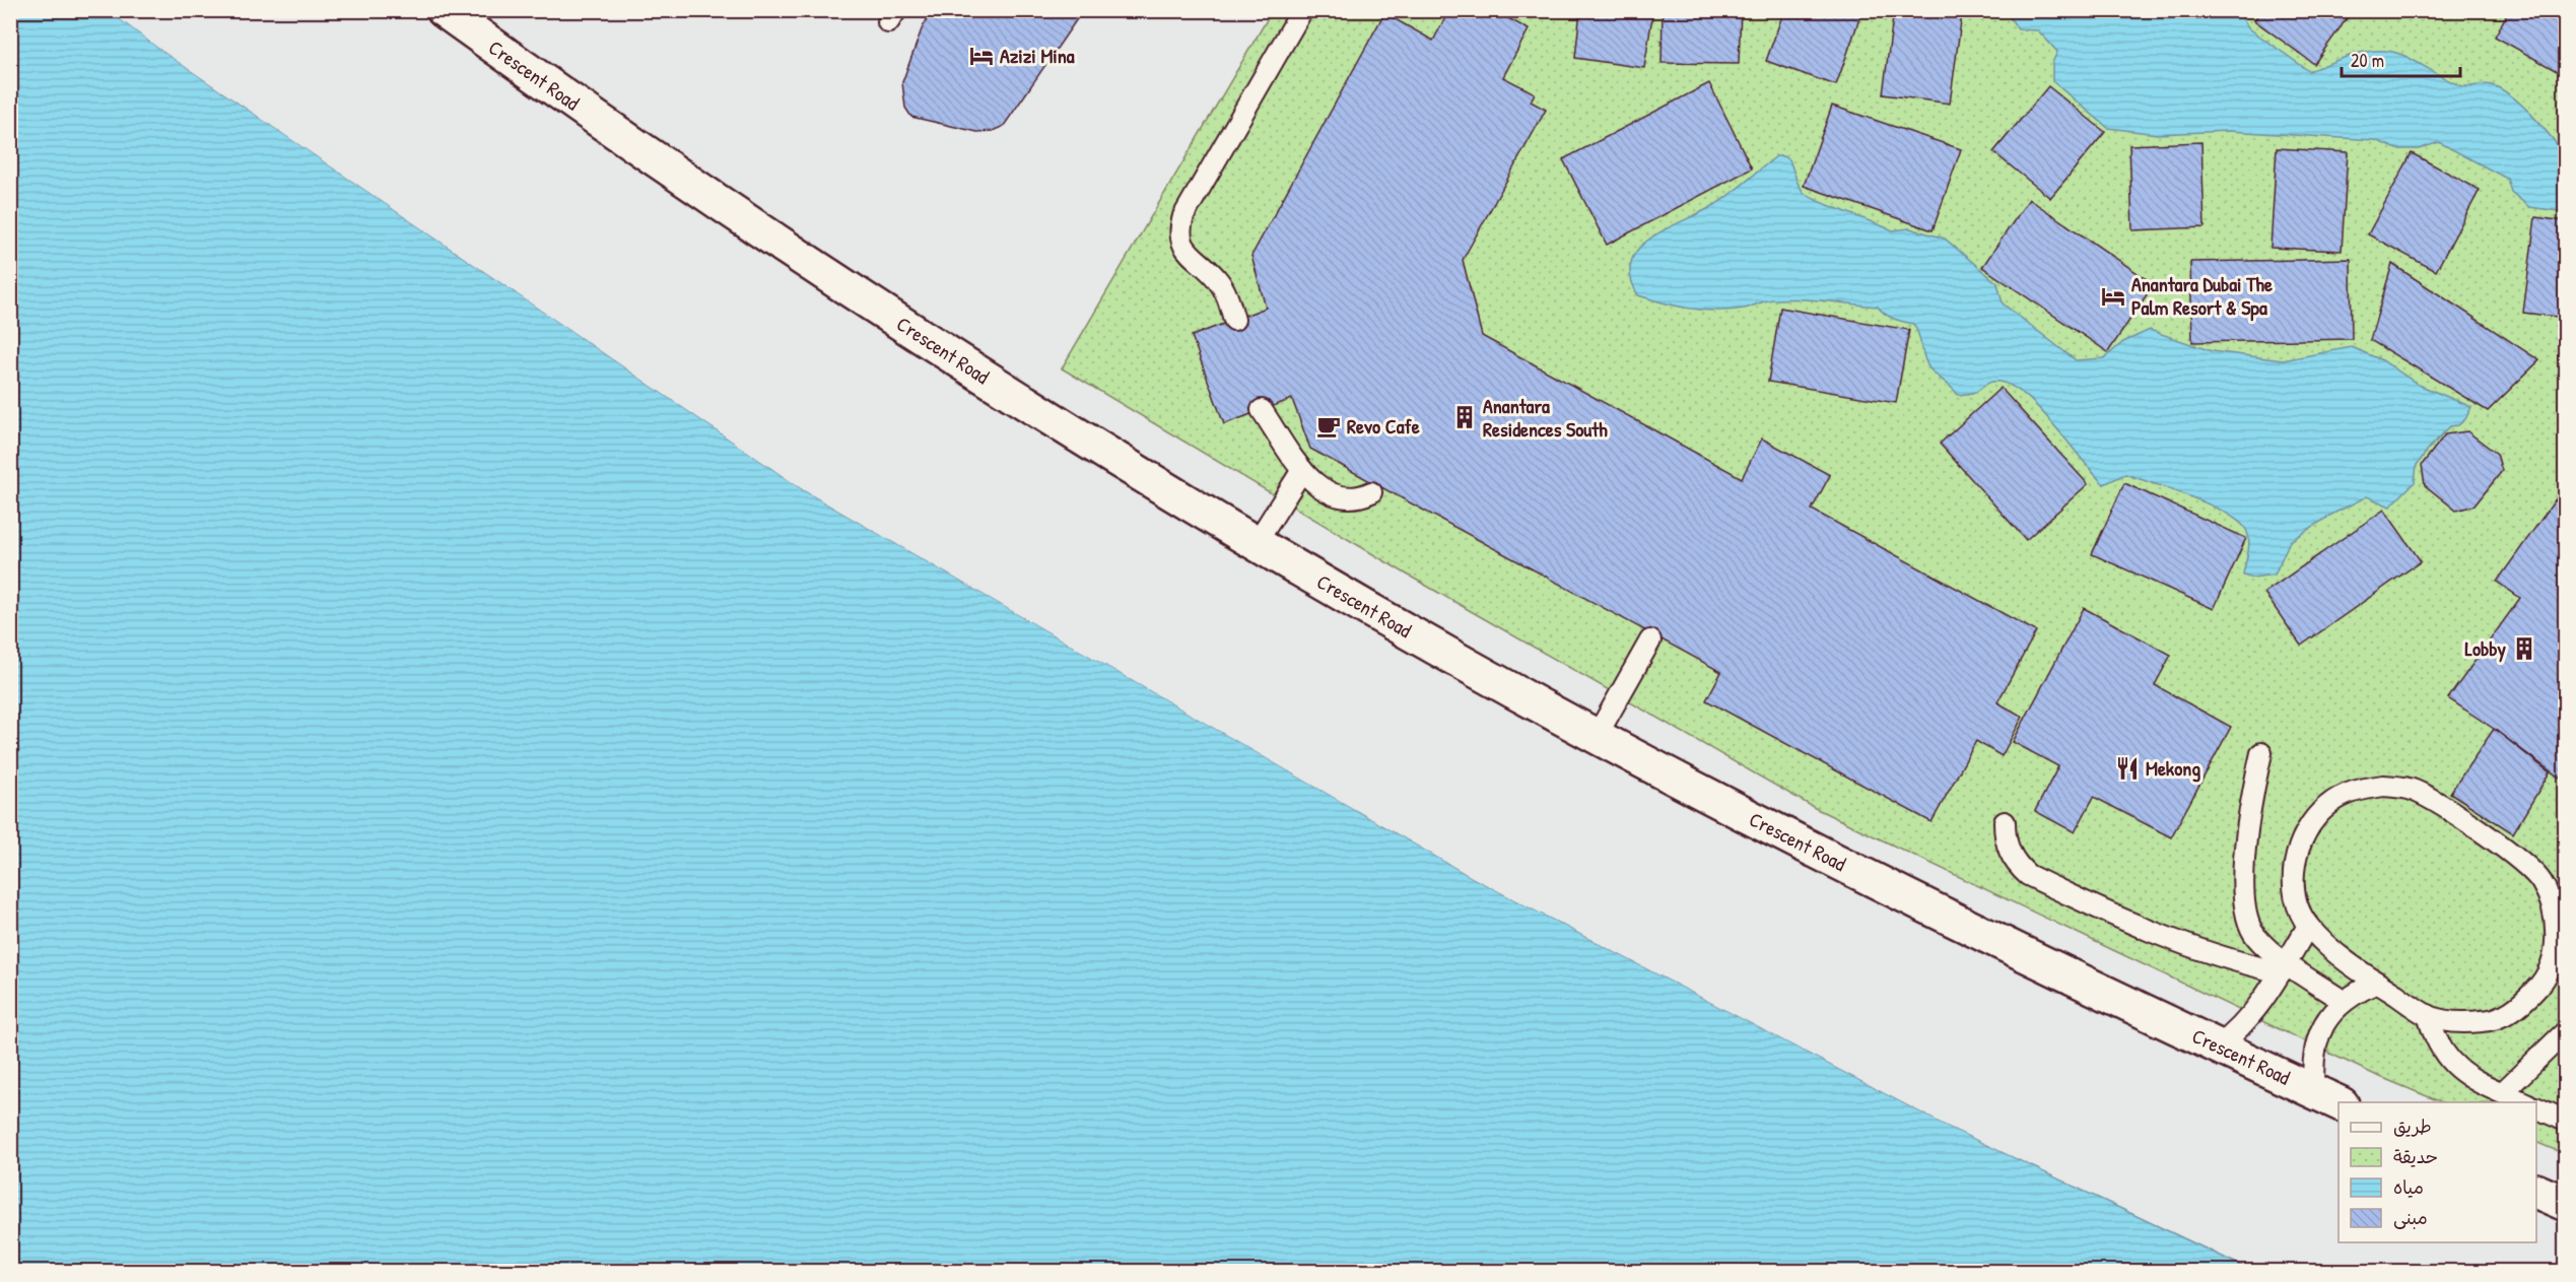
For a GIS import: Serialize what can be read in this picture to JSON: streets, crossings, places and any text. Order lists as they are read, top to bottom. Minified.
{"streets":{"main road":["Crescent Road"]},"places":{"hotel":["Azizi Mina","Anantara Dubai The Palm Resort & Spa"],"building":["Anantara Residences South","Lobby"],"cafe":["Revo Cafe"],"restaurant":["Mekong"]},"legend":["طريق","حديقة","مياه","مبنى"],"scale_bar":"20 m"}
